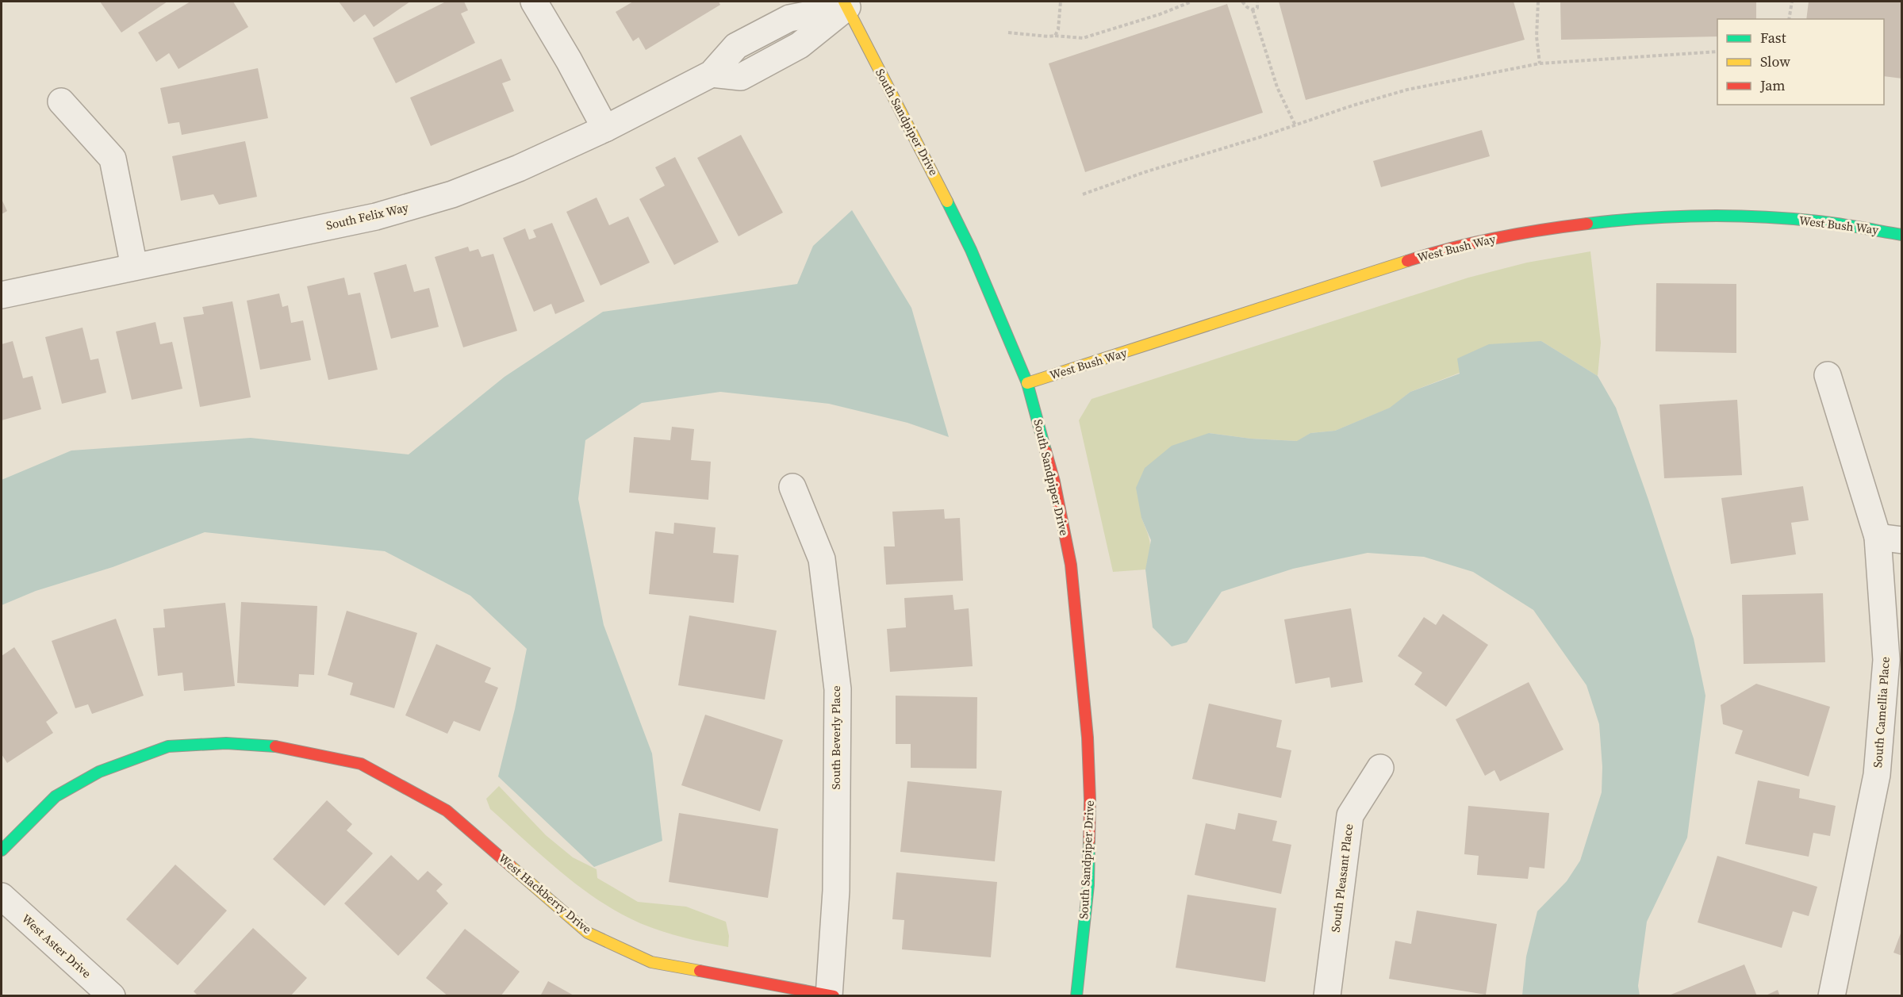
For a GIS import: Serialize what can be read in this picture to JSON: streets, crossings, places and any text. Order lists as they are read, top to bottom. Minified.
{"streets":{"street":["South Sandpiper Drive","South Felix Way","West Bush Way","South Camellia Place","South Beverly Place","South Pleasant Place","West Hackberry Drive","West Aster Drive"]},"crossings":[["South Sandpiper Drive","South Felix Way"],["South Sandpiper Drive","West Bush Way"],["South Beverly Place","West Hackberry Drive"]],"legend":["Fast","Slow","Jam"]}
